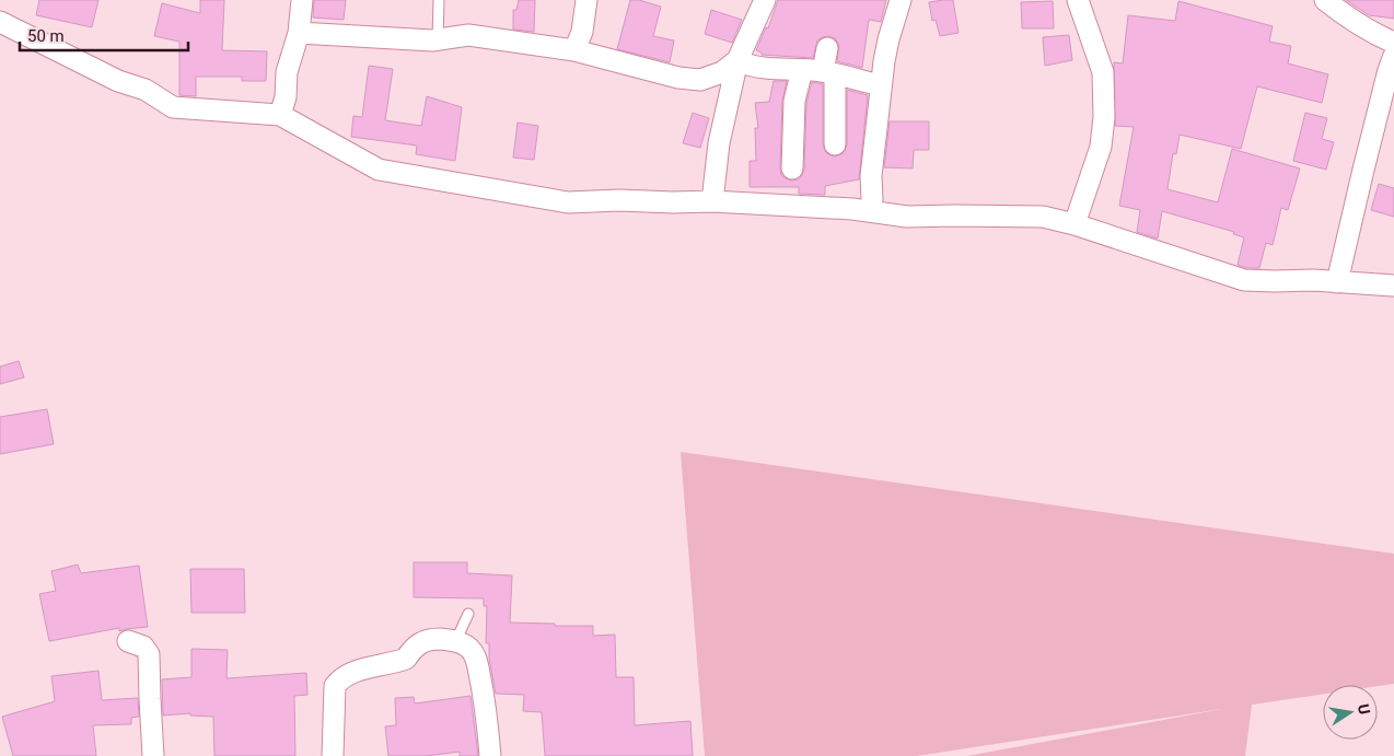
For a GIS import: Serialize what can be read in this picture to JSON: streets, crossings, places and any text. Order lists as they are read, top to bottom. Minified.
{"scale_bar":"50 m","north":"right"}
